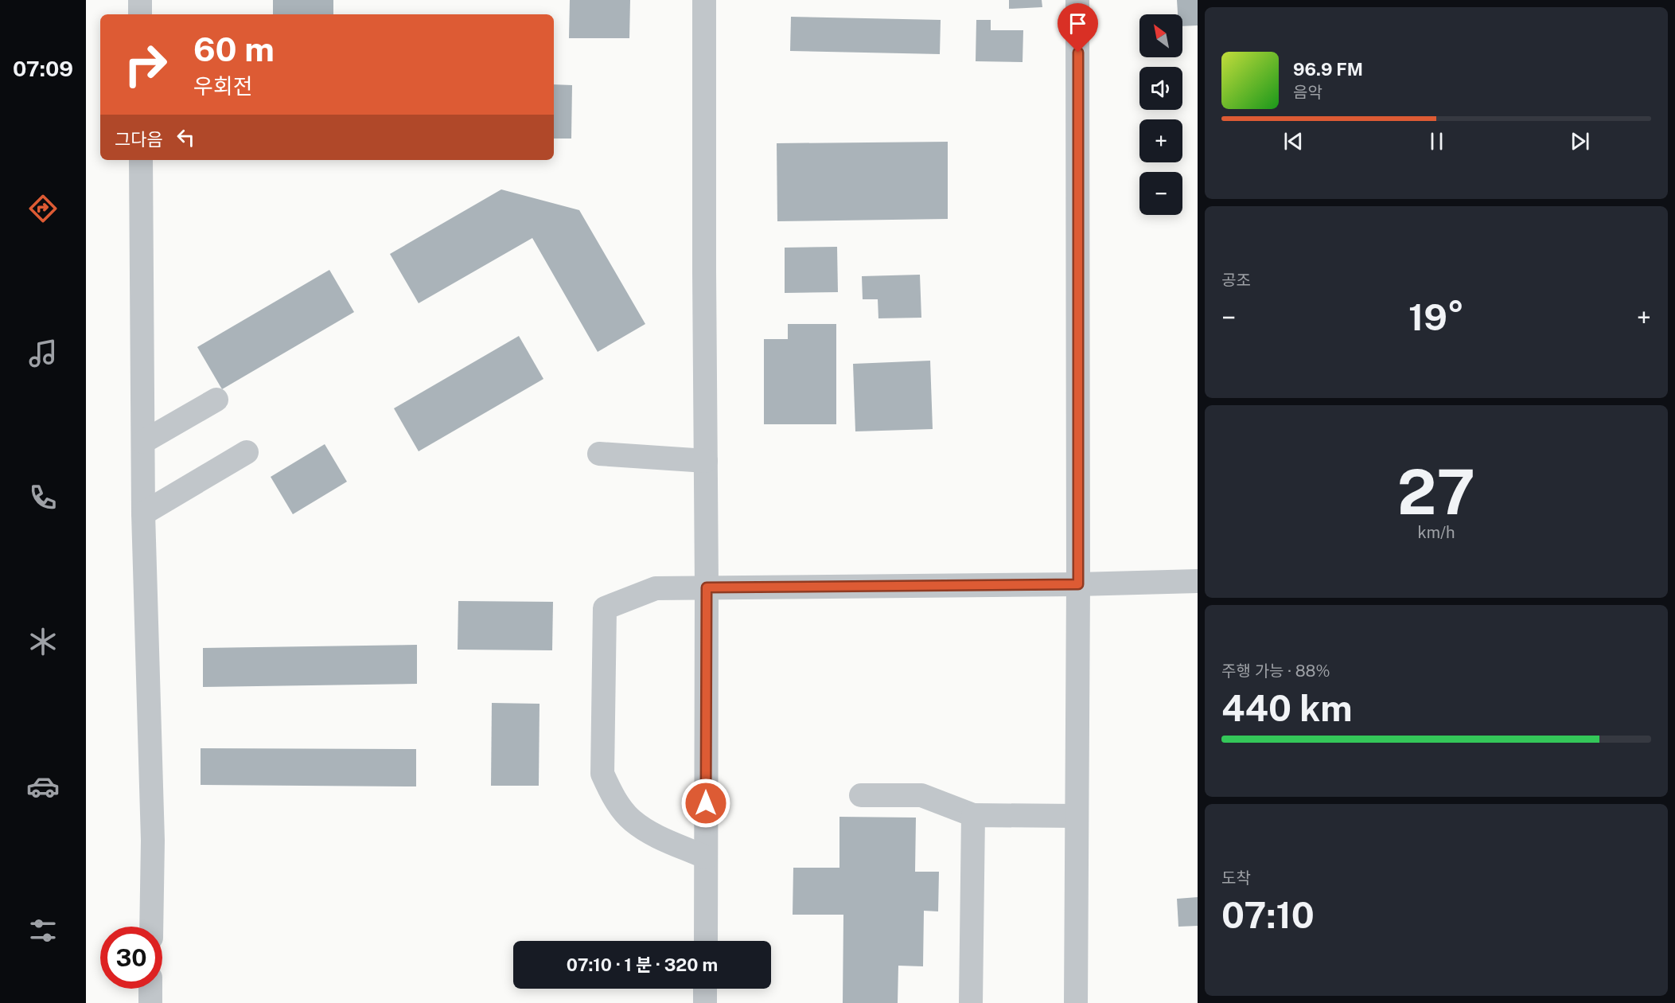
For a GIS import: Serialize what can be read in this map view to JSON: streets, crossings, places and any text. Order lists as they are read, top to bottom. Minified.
{"north":"top left","page":{"tabs":"07:09","map_buttons":["+","−"],"turn":["60 m","우회전"],"song":["96.9 FM","음악"],"then":"그다음","tile":["공조",["27","km/h"],["주행 가능 · 88%","440 km"],["도착","07:10"]],"heat":["−","19°","+"],"limit":"30","trip":"07:10 · 1 분 · 320 m"}}
